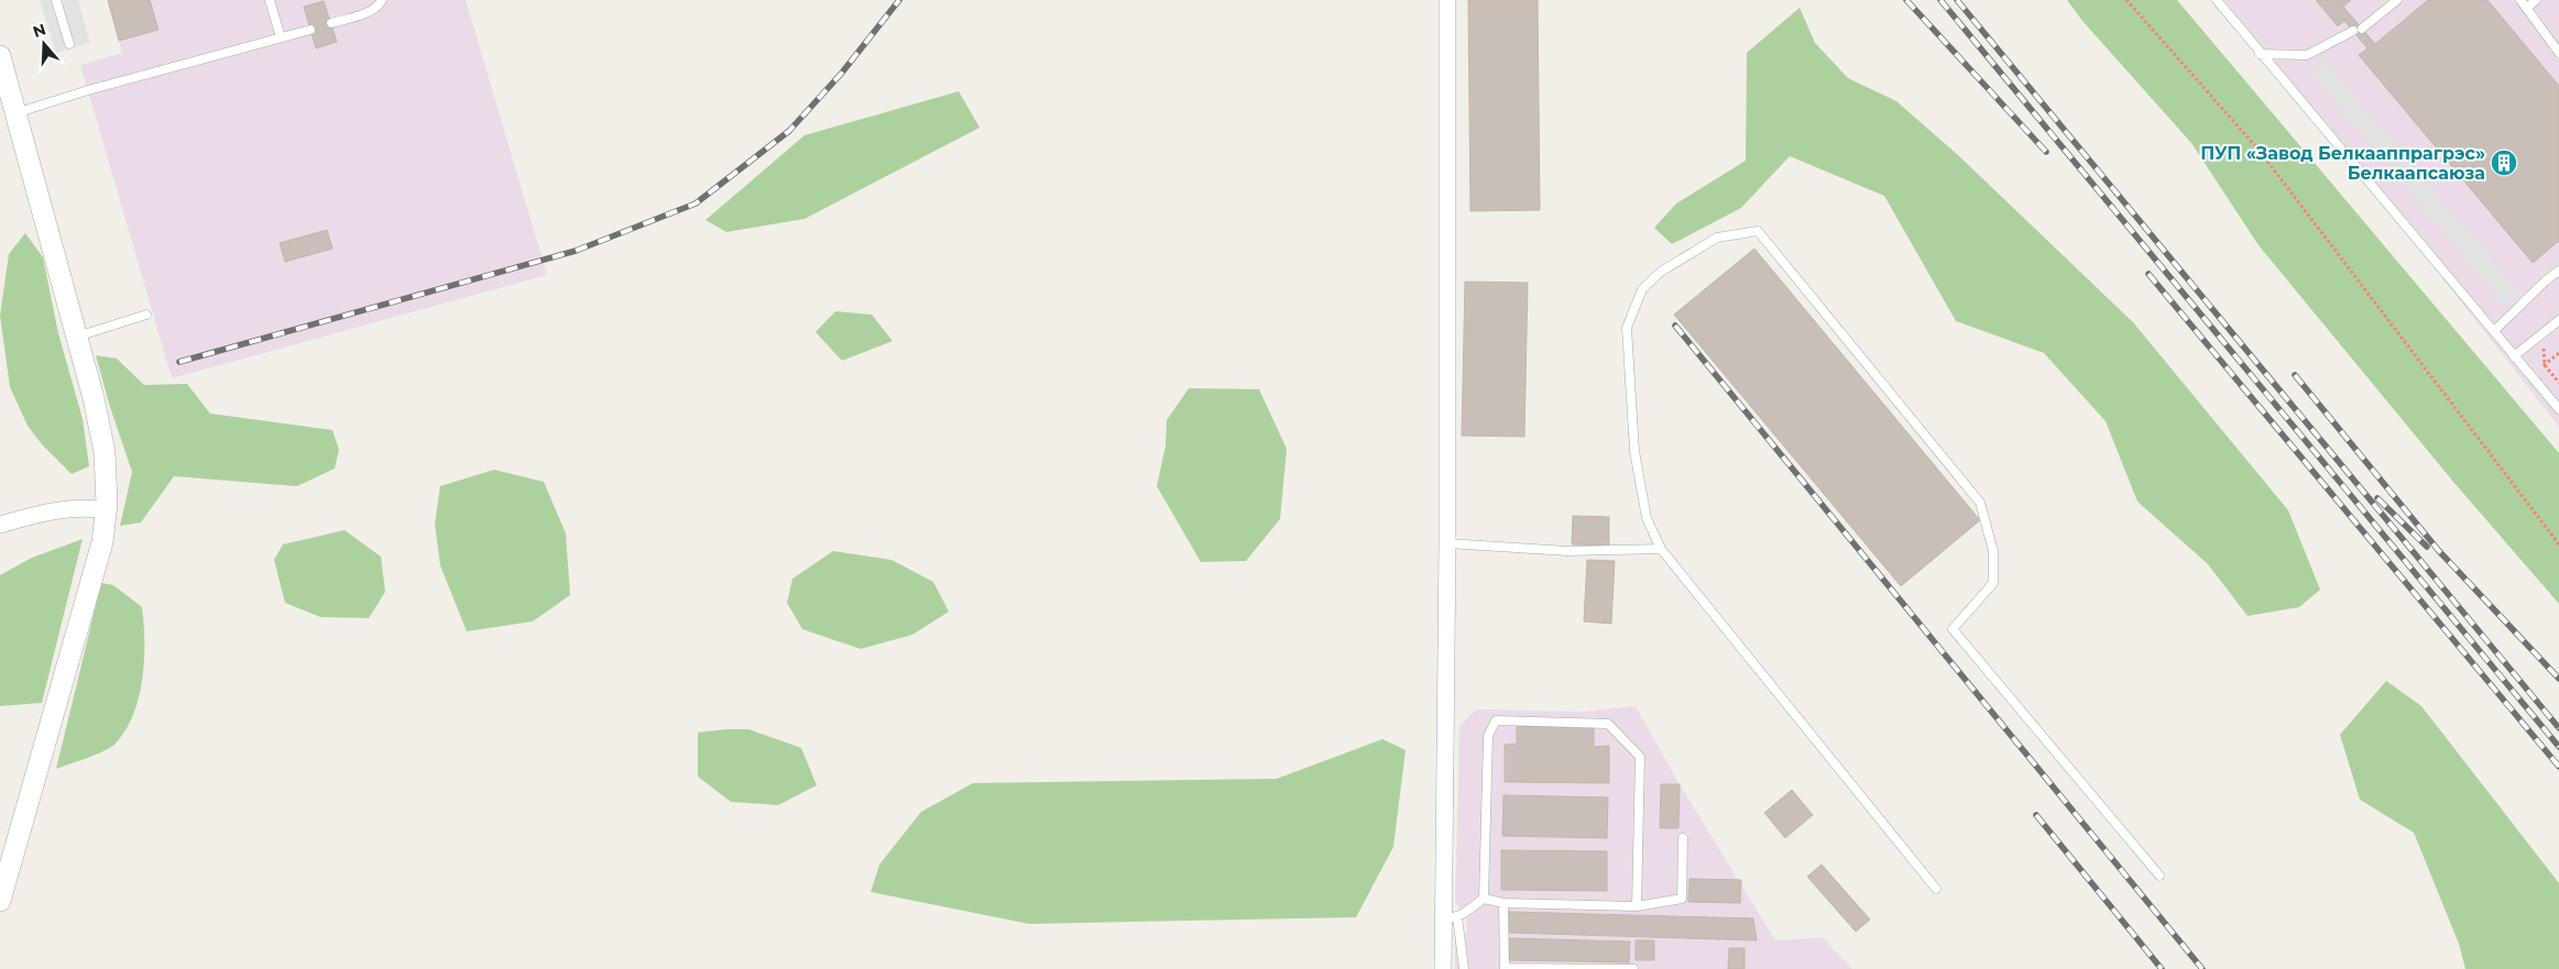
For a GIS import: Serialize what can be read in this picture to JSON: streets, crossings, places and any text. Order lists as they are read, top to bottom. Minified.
{"places":{"building":["ПУП «Завод Белкааппрагрэс» Белкаапсаюза"]},"north":"top"}
